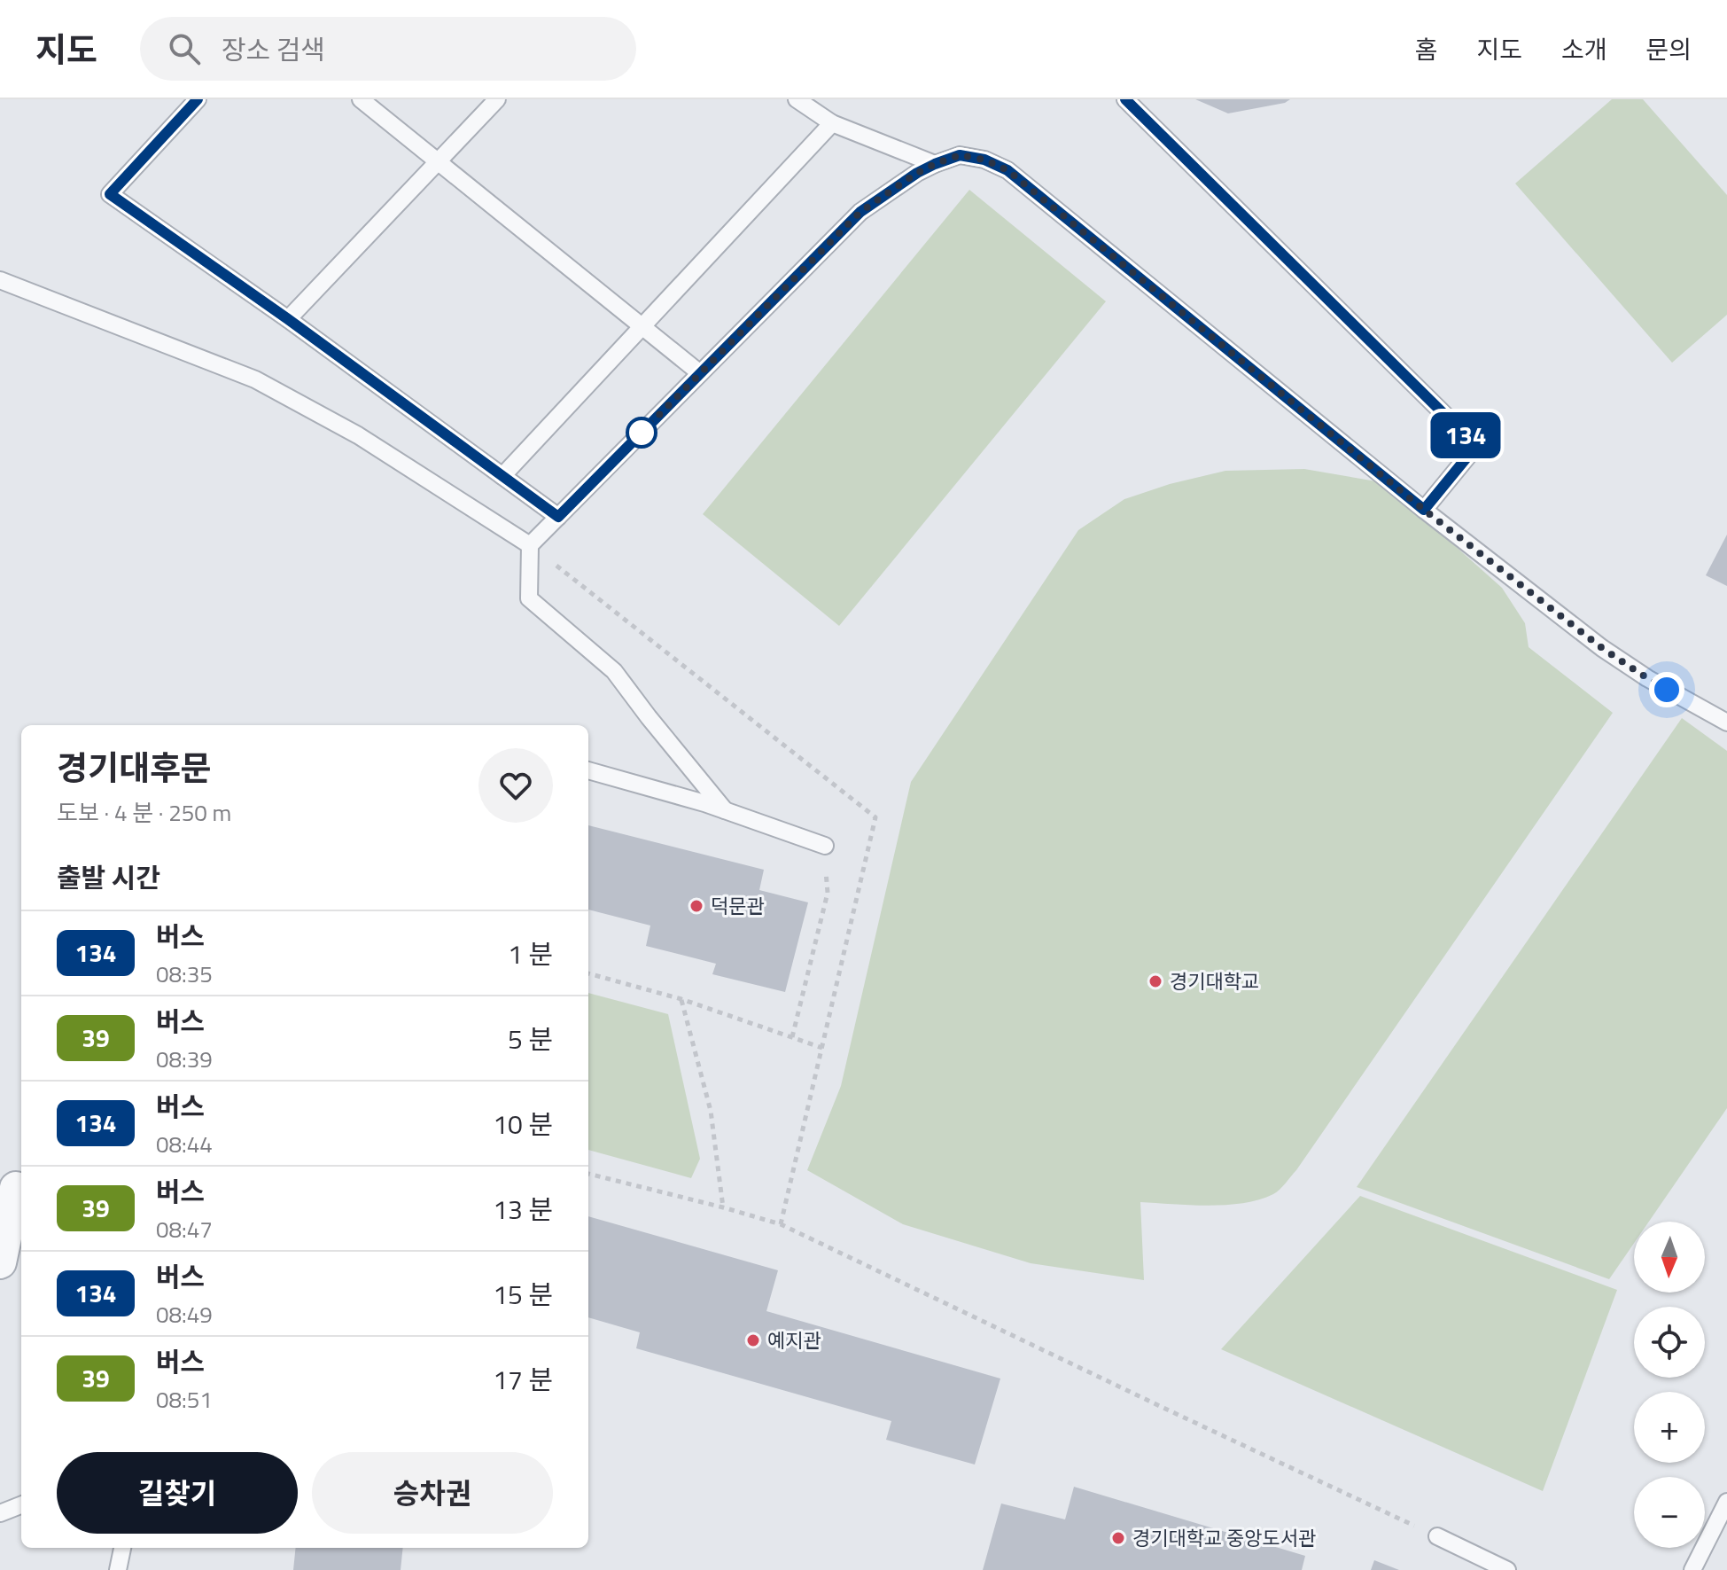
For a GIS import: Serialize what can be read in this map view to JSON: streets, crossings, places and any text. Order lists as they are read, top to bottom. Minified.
{"places":["덕문관","경기대학교","예지관","경기대학교 중앙도서관"],"lines":["bus line 134"],"north":"bottom","page":{"header":"지도","search":"장소 검색","nav":["홈","지도","소개","문의"],"on_map":"134","heading":[["경기대후문","도보 · 4 분 · 250 m"],"출발 시간"],"list":[{"mark":"134","name":"버스","note":"08:35","value":"1 분"},{"mark":"39","name":"버스","note":"08:39","value":"5 분"},{"mark":"134","name":"버스","note":"08:44","value":"10 분"},{"mark":"39","name":"버스","note":"08:47","value":"13 분"},{"mark":"134","name":"버스","note":"08:49","value":"15 분"},{"mark":"39","name":"버스","note":"08:51","value":"17 분"}],"map_buttons":["+","−"],"buttons":["길찾기","승차권"]}}
